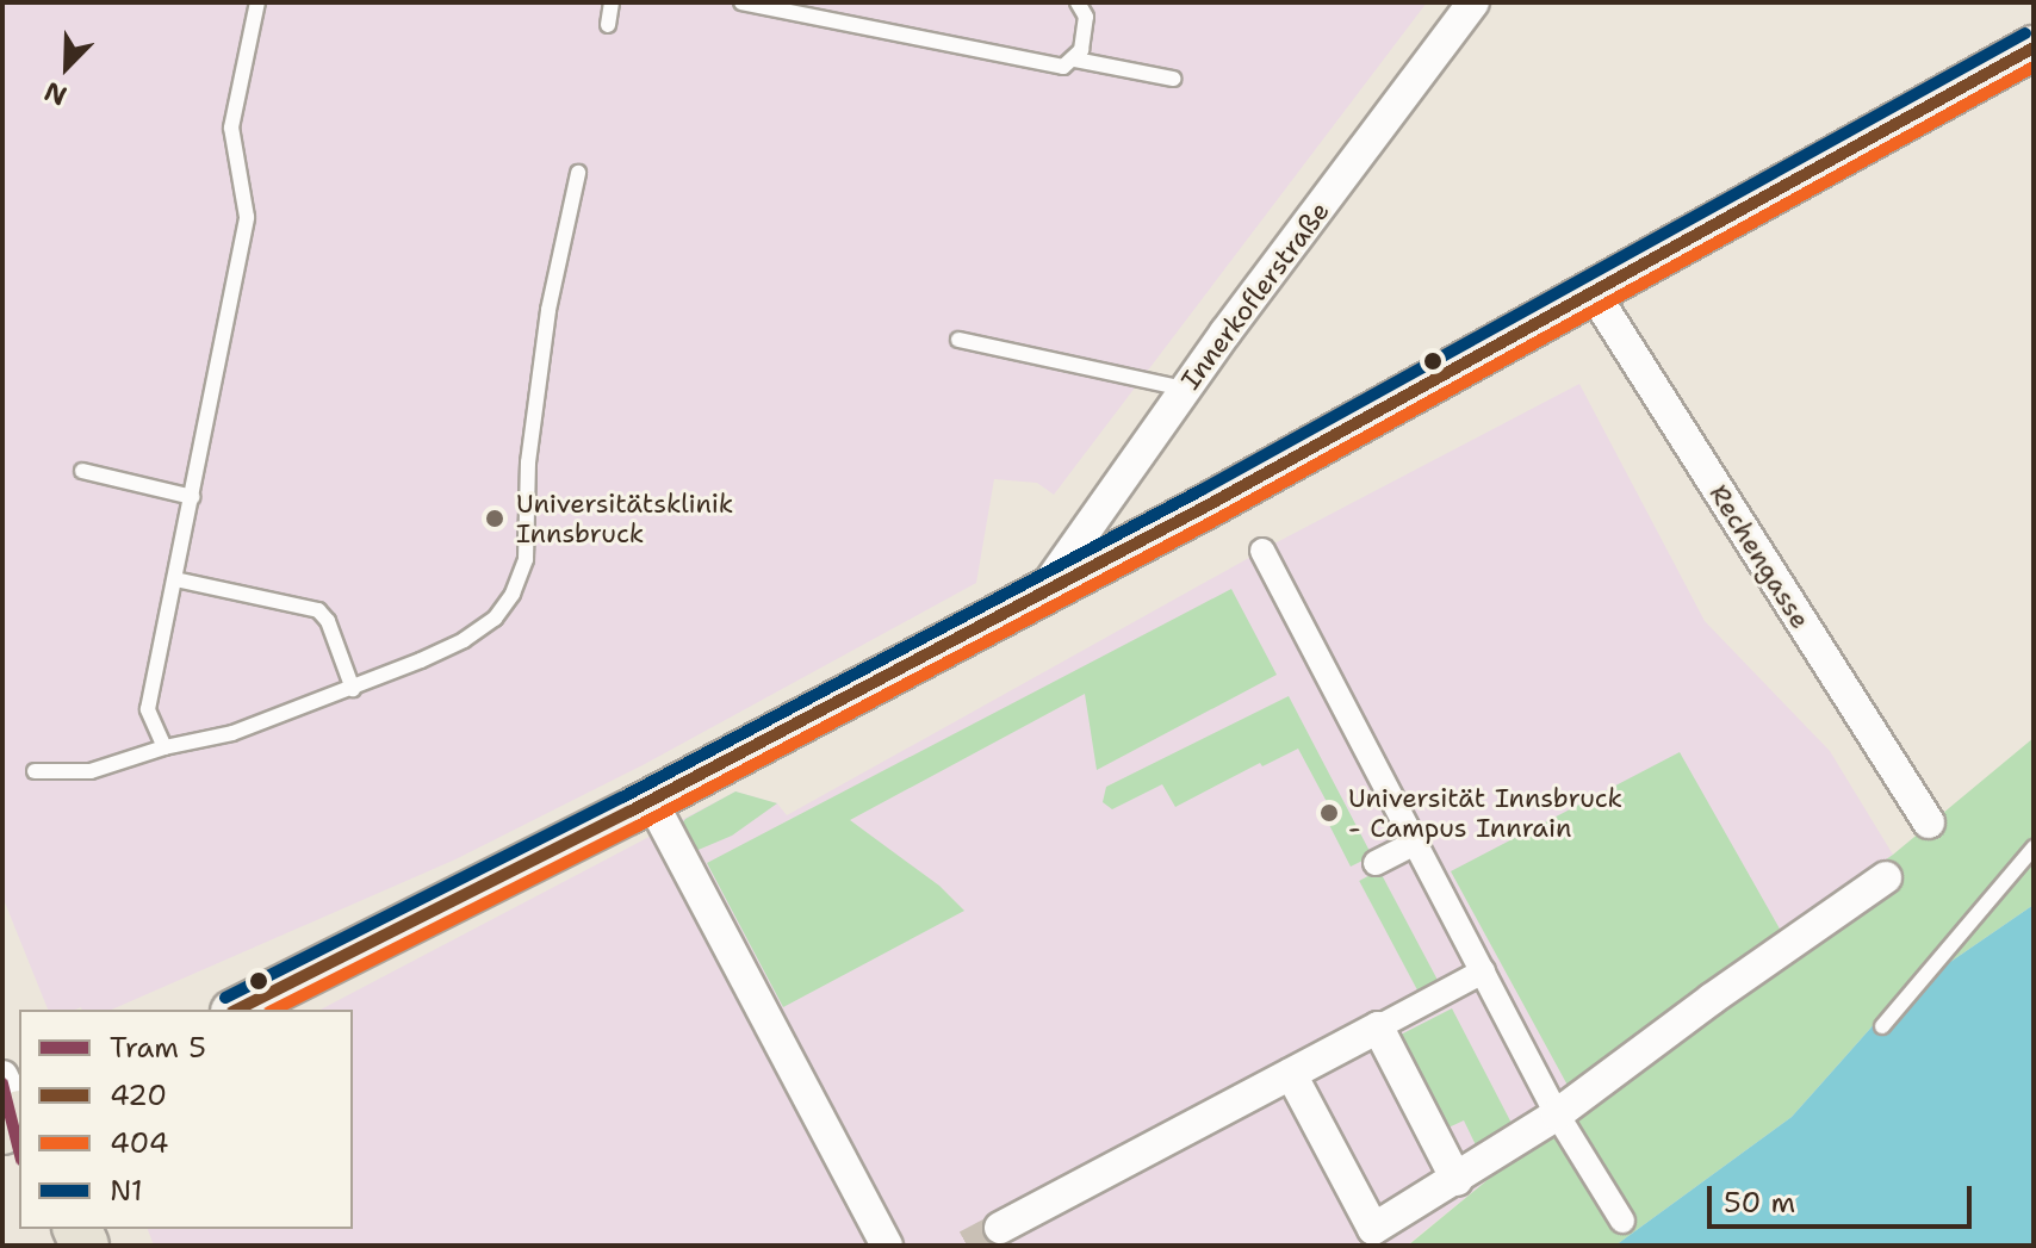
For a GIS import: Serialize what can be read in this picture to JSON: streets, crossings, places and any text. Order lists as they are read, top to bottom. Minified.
{"streets":{"street":["Innerkoflerstraße","Rechengasse"]},"places":["Universitätsklinik Innsbruck","Universität Innsbruck - Campus Innrain"],"lines":["transit line N1","transit line 420","transit line 404","tram line 5"],"legend":["Tram 5","420","404","N1"],"scale_bar":"50 m","north":"bottom left"}
